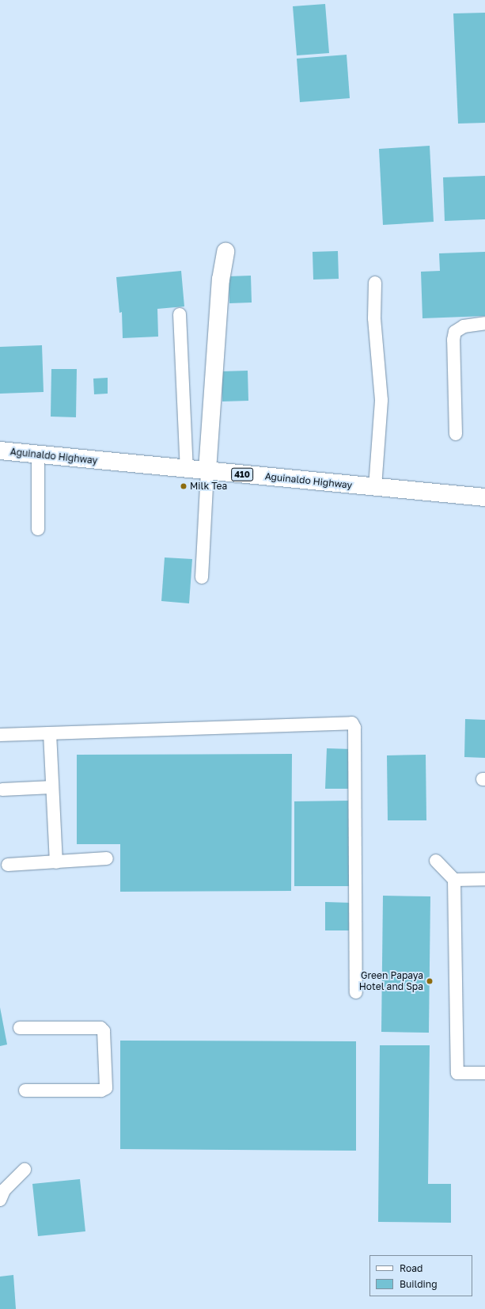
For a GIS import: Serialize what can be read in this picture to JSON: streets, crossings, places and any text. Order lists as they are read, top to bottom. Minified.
{"streets":{"main road":["Aguinaldo Highway","410"]},"places":["Milk Tea","Green Papaya Hotel and Spa"],"legend":["Road","Building"]}
